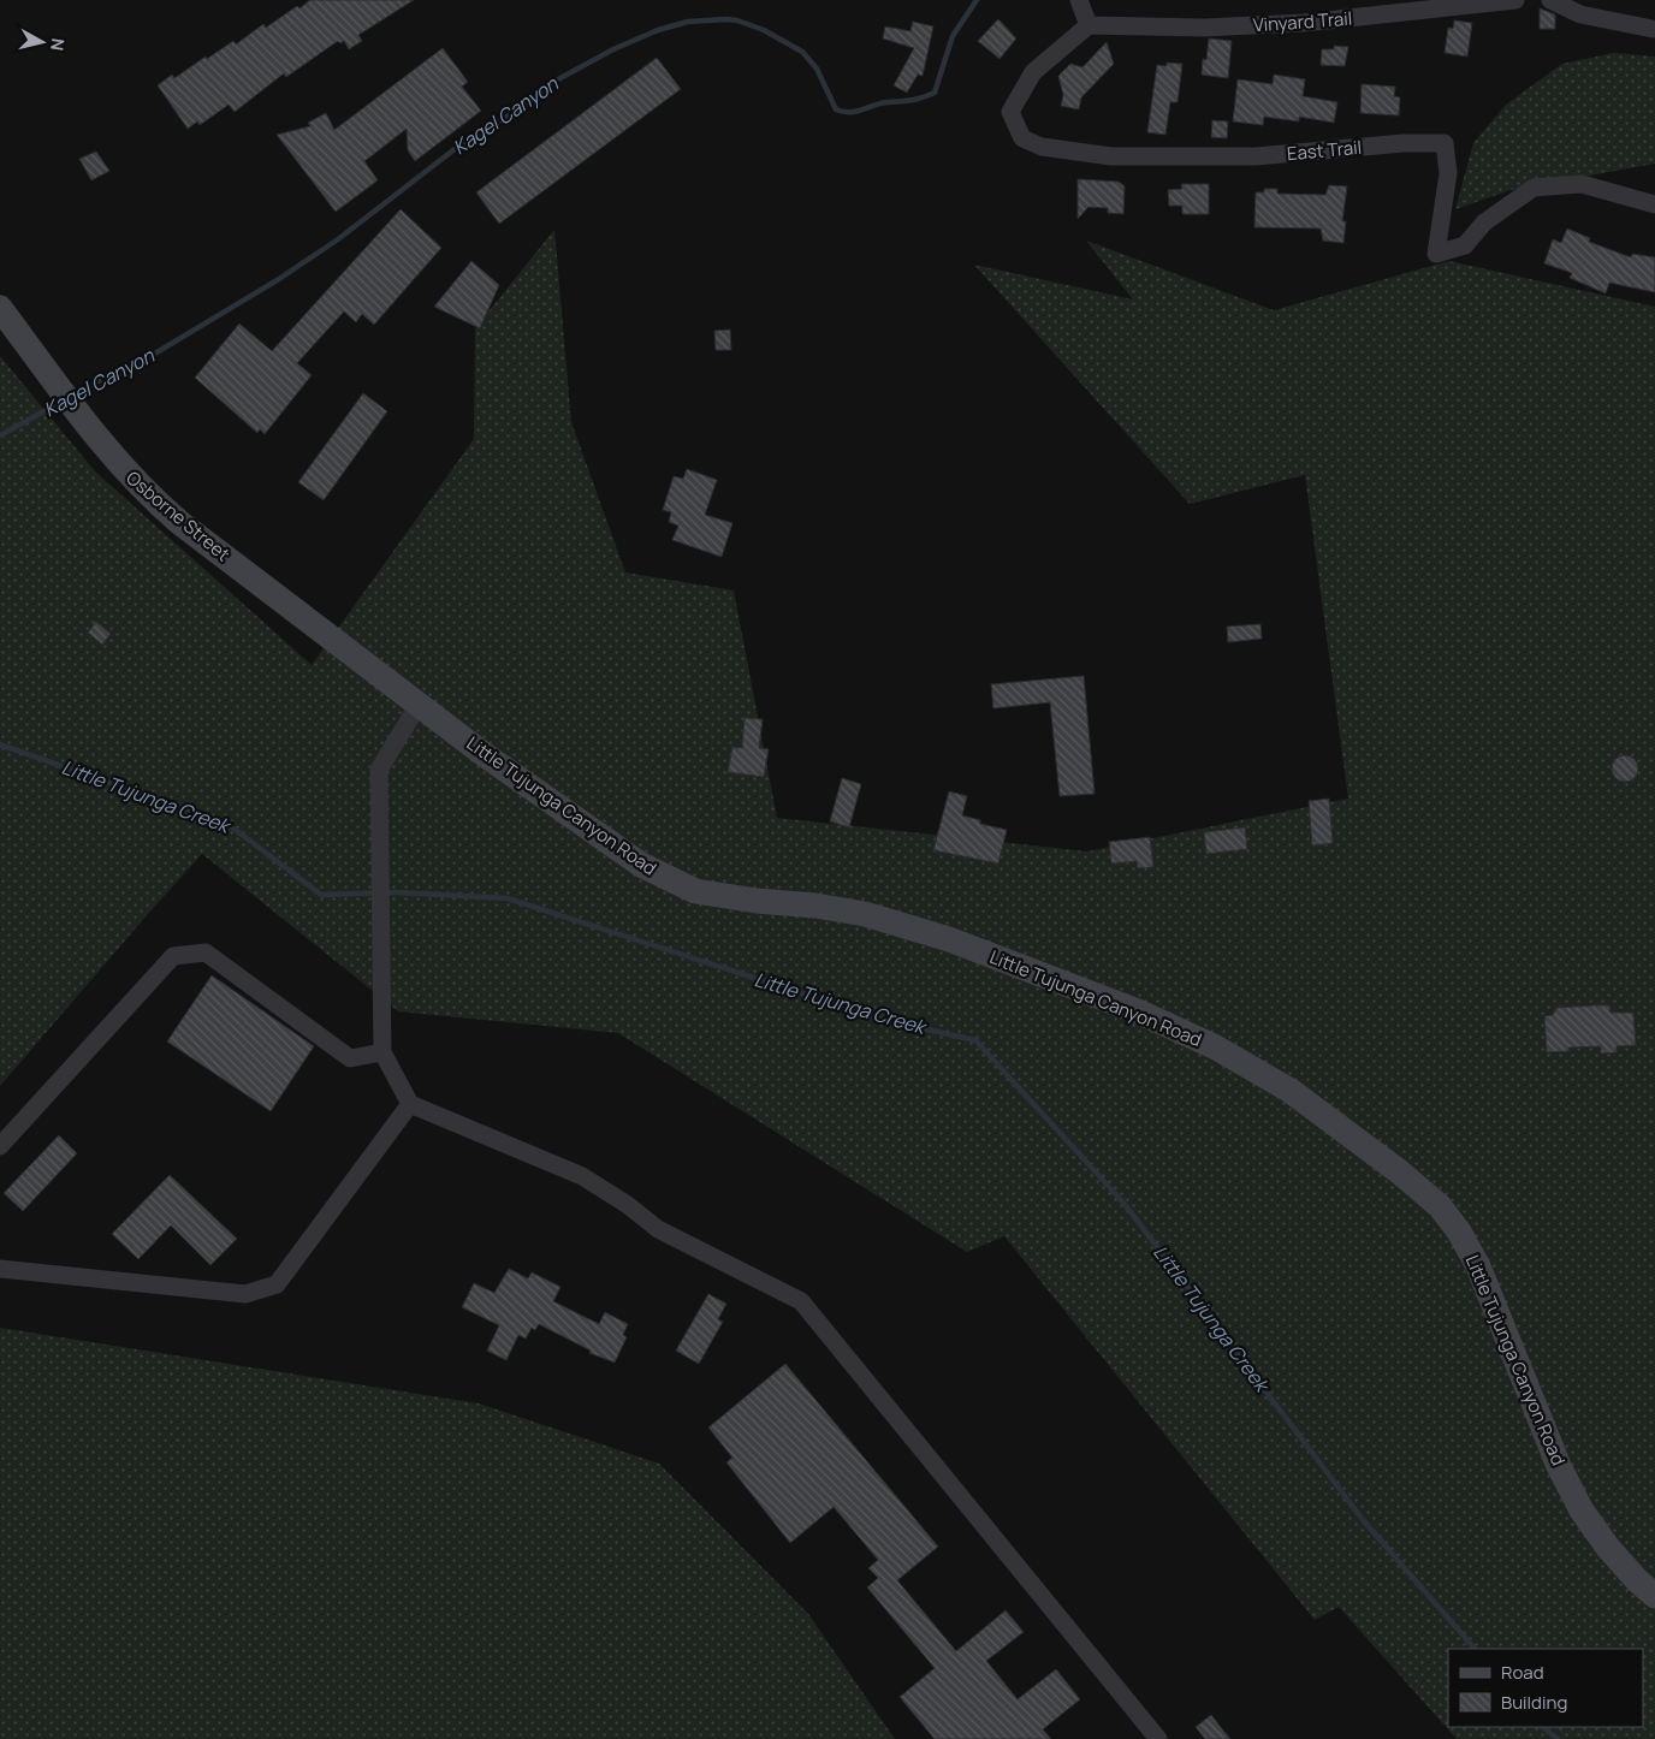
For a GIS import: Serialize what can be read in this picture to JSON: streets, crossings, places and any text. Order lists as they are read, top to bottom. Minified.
{"streets":{"main road":["Osborne Street","Little Tujunga Canyon Road"],"street":["Vinyard Trail","East Trail"]},"crossings":[["Vinyard Trail","East Trail"],["Osborne Street","Little Tujunga Canyon Road"]],"water":["Kagel Canyon","Little Tujunga Creek"],"legend":["Road","Building"],"north":"right"}
